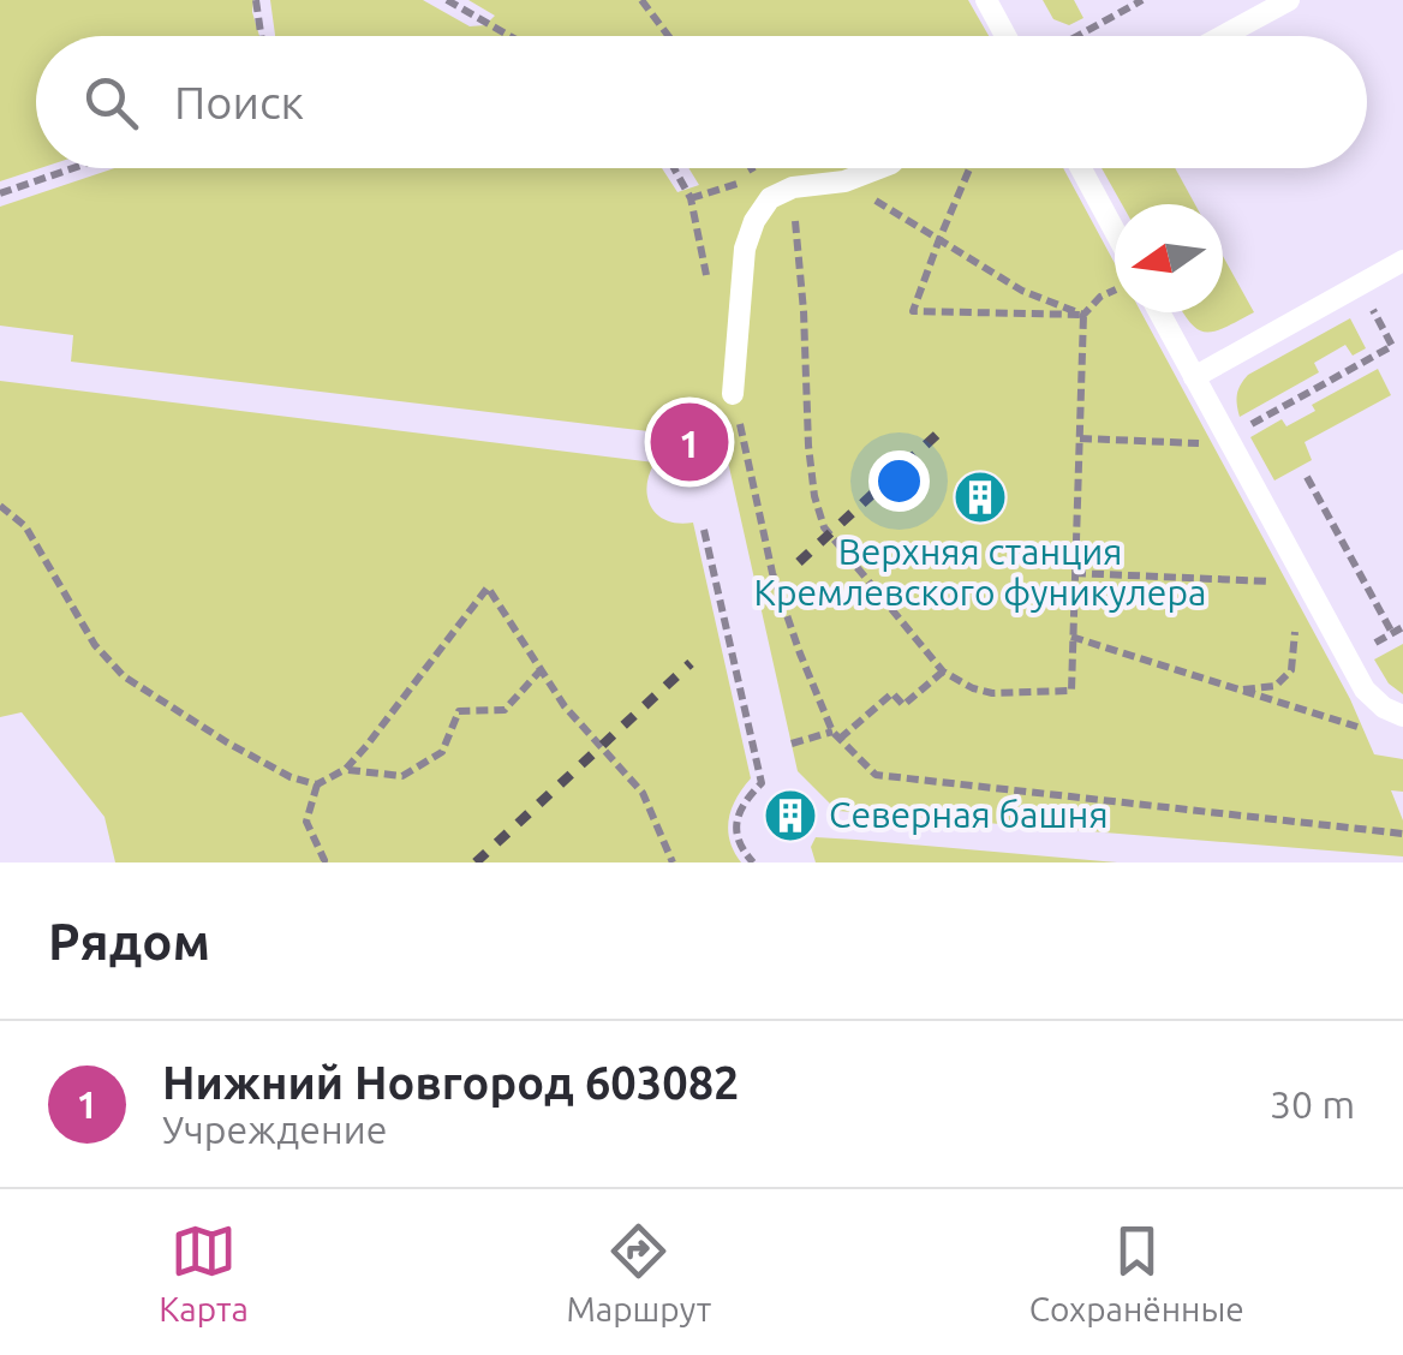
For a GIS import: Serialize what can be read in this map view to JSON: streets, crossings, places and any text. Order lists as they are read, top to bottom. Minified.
{"places":{"building":["Верхняя станция Кремлевского фуникулера","Северная башня"]},"north":"left","page":{"search":"Поиск","pins":"1","heading":"Рядом","list":[{"mark":"1","name":"Нижний Новгород 603082","note":"Учреждение","value":"30 m"}],"nav":["Карта","Маршрут","Сохранённые"]}}
